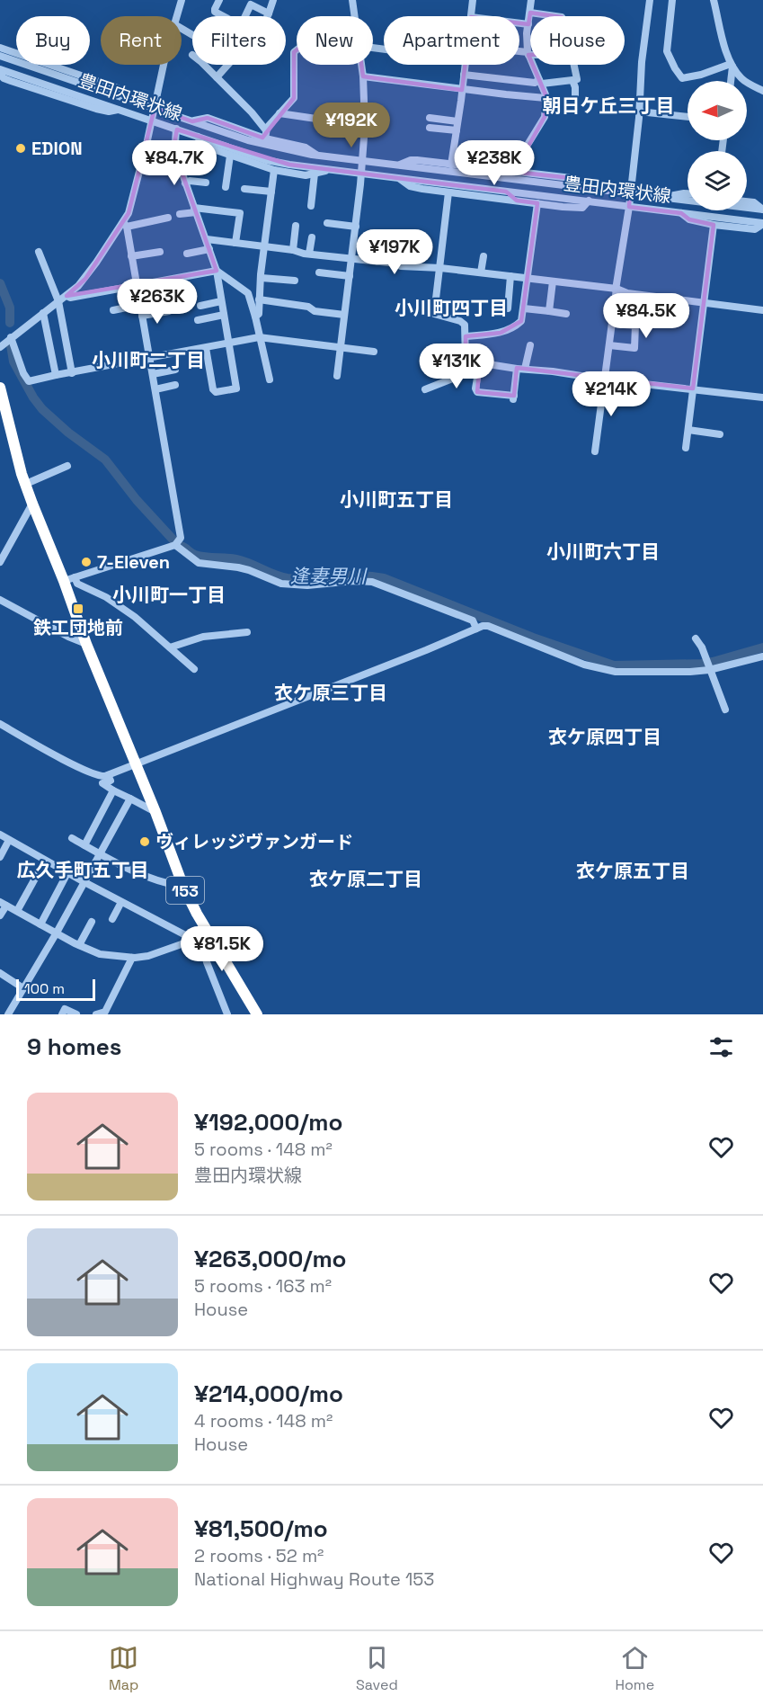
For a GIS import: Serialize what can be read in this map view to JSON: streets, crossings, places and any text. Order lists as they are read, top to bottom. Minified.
{"streets":{"highway":["153"],"street":["豊田内環状線"]},"districts":["朝日ケ丘三丁目","小川町四丁目","小川町二丁目","小川町五丁目","小川町六丁目","小川町一丁目","衣ケ原三丁目","衣ケ原四丁目","広久手町五丁目","衣ケ原五丁目","衣ケ原二丁目"],"water":["逢妻男川"],"places":{"other":["EDION","7-Eleven","ヴィレッジヴァンガード"],"transit":["鉄工団地前"]},"scale_bar":"100 m","north":"left","page":{"chip":["Buy","Rent","Filters","New","Apartment","House"],"price":["¥192K","¥84.7K","¥238K","¥197K","¥263K","¥84.5K","¥131K","¥214K","¥81.5K"],"scale":"100 m","heading":"9 homes","list":[{"name":"¥192,000/mo","note":"5 rooms · 148 m² · 豊田内環状線"},{"name":"¥263,000/mo","note":"5 rooms · 163 m² · House"},{"name":"¥214,000/mo","note":"4 rooms · 148 m² · House"},{"name":"¥81,500/mo","note":"2 rooms · 52 m² · National Highway Route 153"}],"tabs":["Map","Saved","Home"]}}
